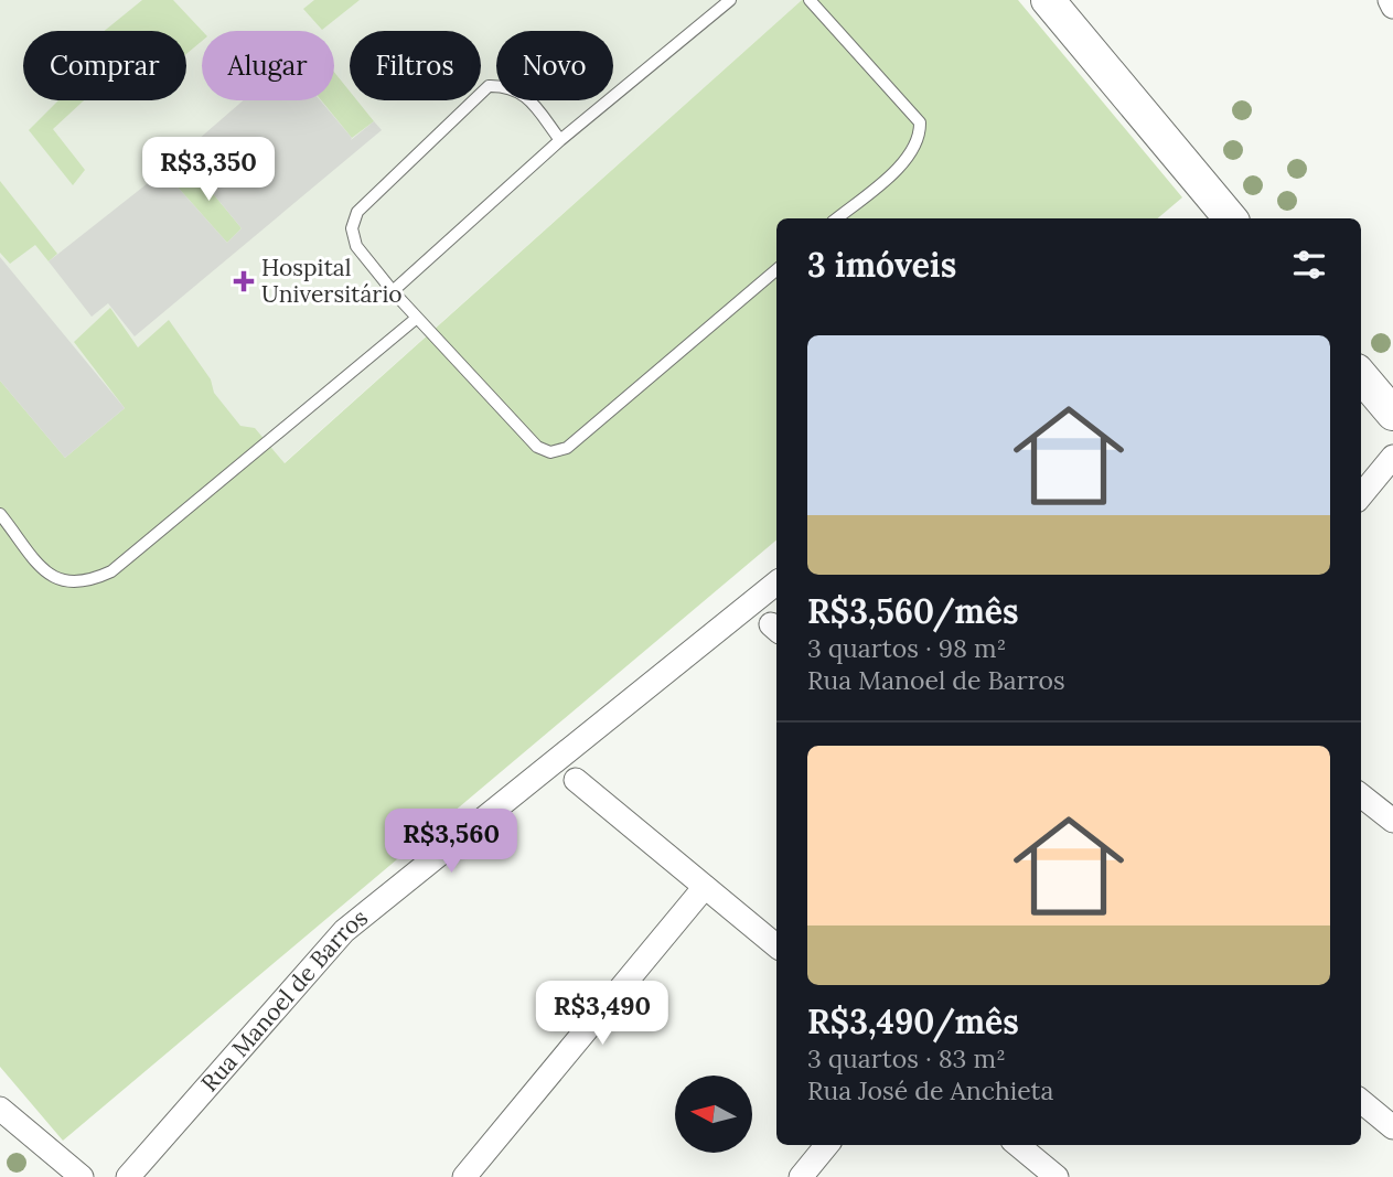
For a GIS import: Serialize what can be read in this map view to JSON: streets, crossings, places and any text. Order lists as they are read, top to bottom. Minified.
{"streets":{"street":["Rua Manoel de Barros"]},"places":{"health":["Hospital Universitário"]},"north":"left","page":{"chip":["Comprar","Alugar","Filtros","Novo"],"price":["R$3,350","R$3,560","R$3,490"],"heading":"3 imóveis","list":[{"name":"R$3,560/mês","note":"3 quartos · 98 m² · Rua Manoel de Barros"},{"name":"R$3,490/mês","note":"3 quartos · 83 m² · Rua José de Anchieta"}]}}
